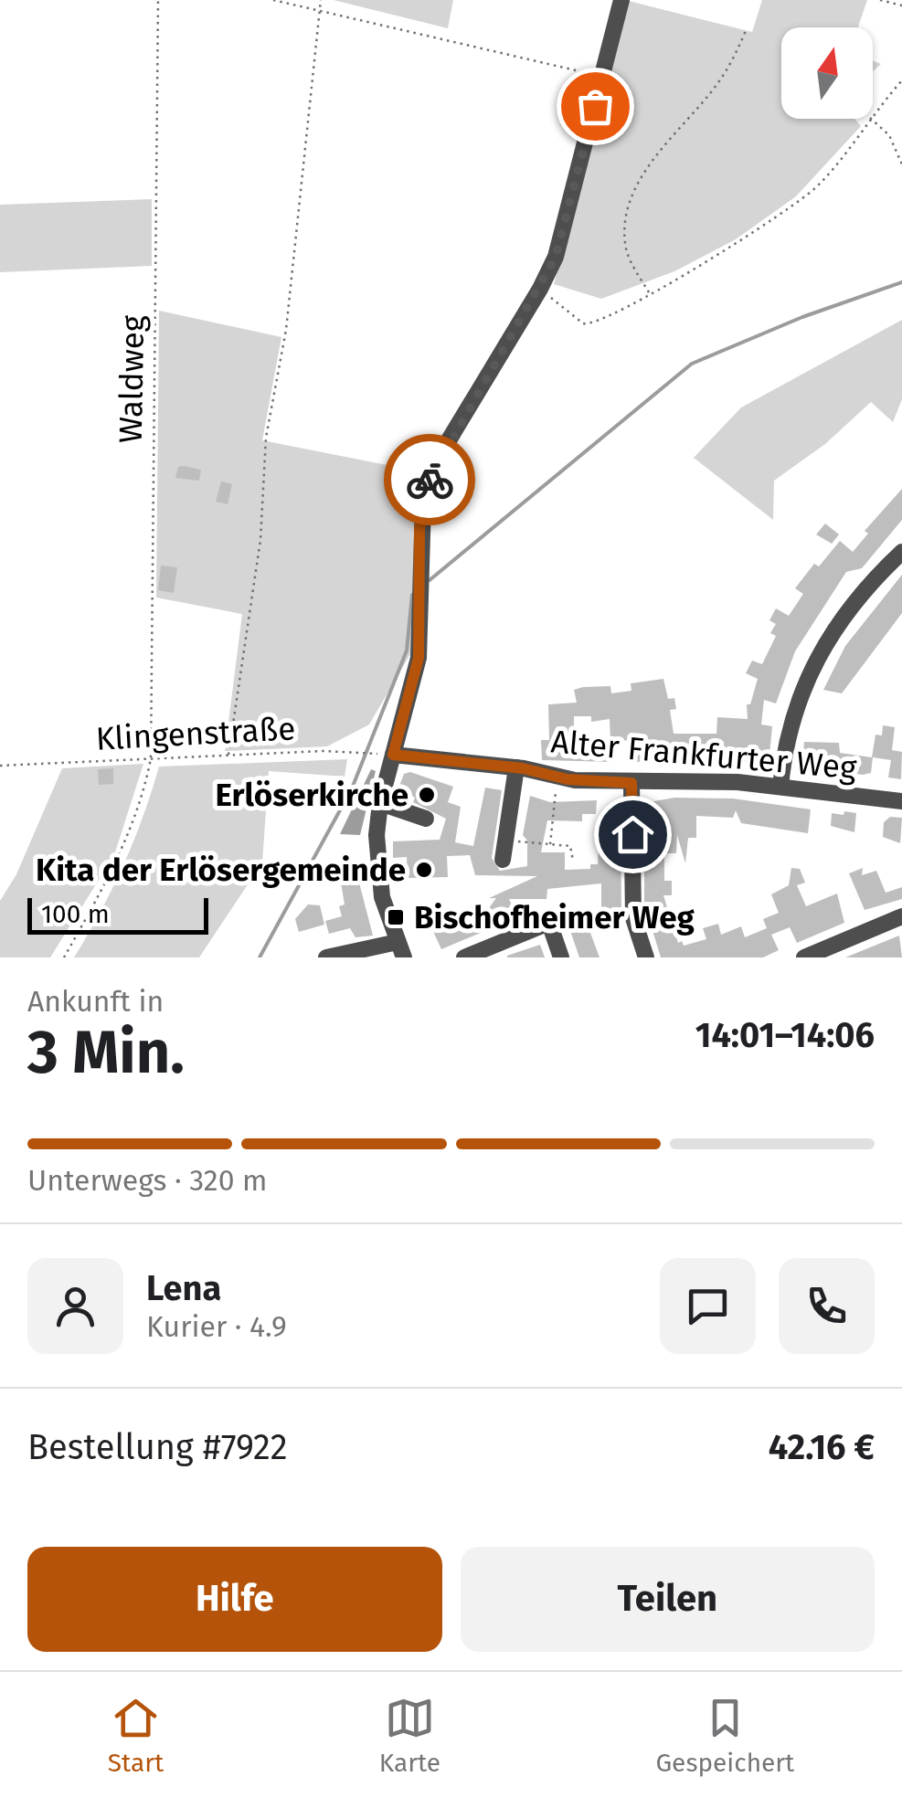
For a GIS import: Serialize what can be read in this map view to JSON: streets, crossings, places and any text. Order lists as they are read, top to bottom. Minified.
{"streets":{"street":["Alter Frankfurter Weg"],"path":["Waldweg","Klingenstraße"]},"crossings":[["Waldweg","Klingenstraße"],["Klingenstraße","Alter Frankfurter Weg"]],"places":{"other":["Erlöserkirche","Kita der Erlösergemeinde"],"transit":["Bischofheimer Weg"]},"scale_bar":"100 m","north":"top","page":{"scale":"100 m","heading":["3 Min.","Ankunft in","14:01–14:06"],"panel":["Lena","Kurier · 4.9","Bestellung #7922","42.16 €"],"bar":"Unterwegs · 320 m","buttons":["Hilfe","Teilen"],"tabs":["Start","Karte","Gespeichert"]}}
